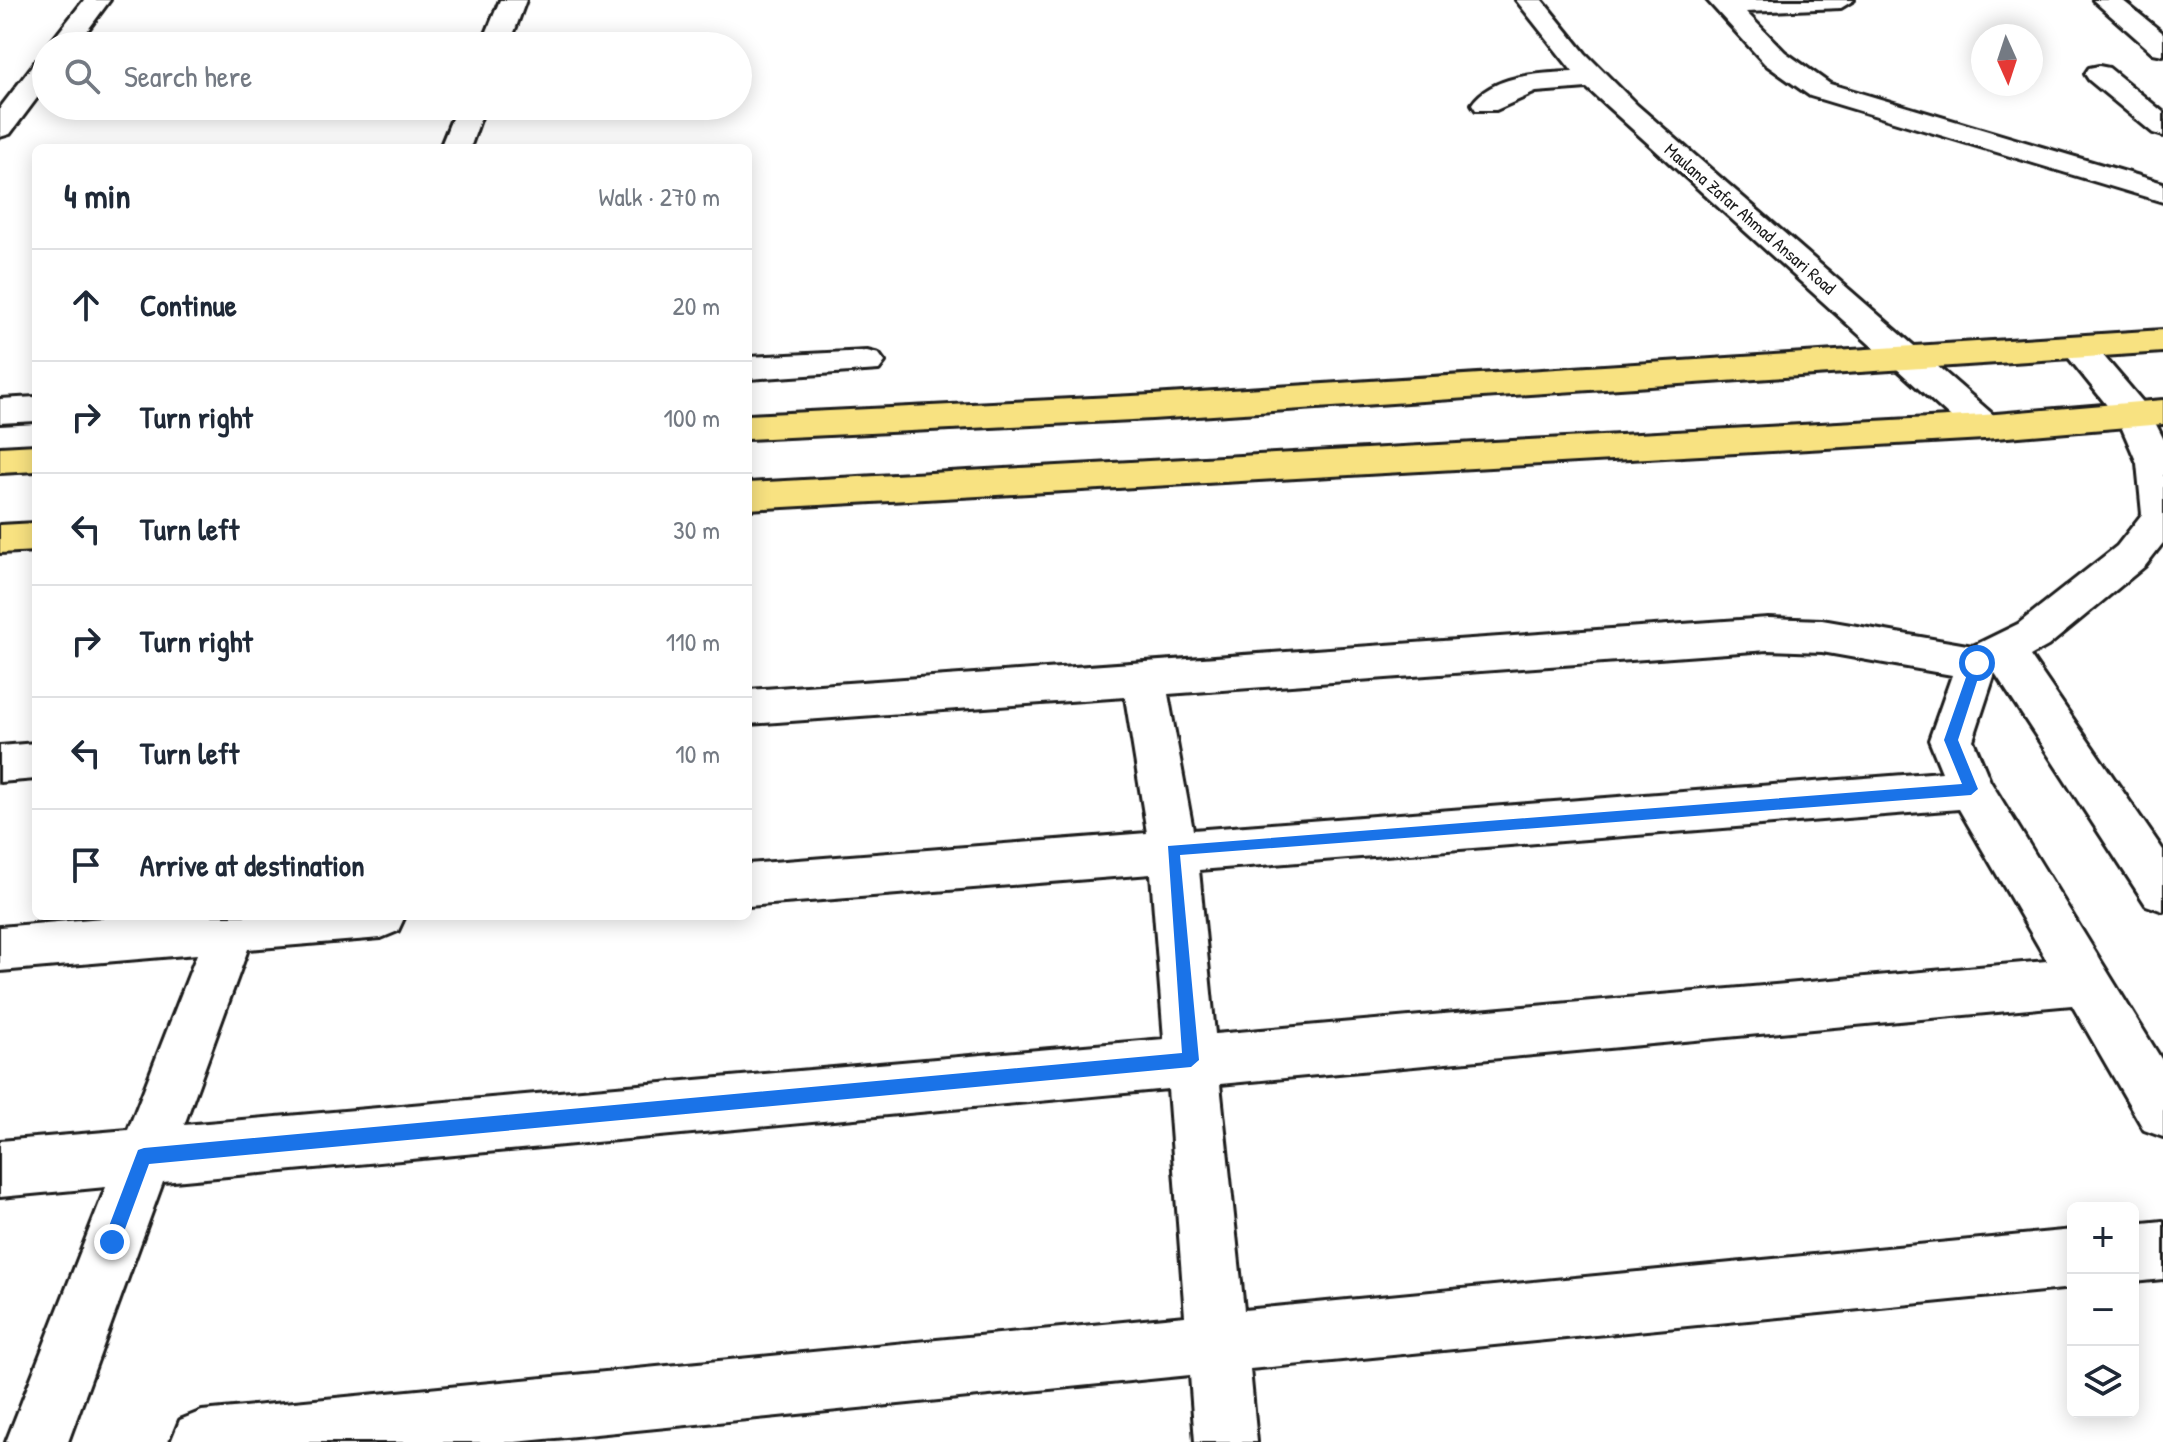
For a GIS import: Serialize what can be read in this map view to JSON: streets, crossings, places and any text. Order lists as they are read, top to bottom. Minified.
{"streets":{"street":["Maulana Zafar Ahmad Ansari Road"]},"north":"bottom","page":{"search":"Search here","heading":["4 min","Walk · 270 m"],"list":[["Continue","20 m"],["Turn right","100 m"],["Turn left","30 m"],["Turn right","110 m"],["Turn left","10 m"],"Arrive at destination"],"map_buttons":["+","−"]}}
